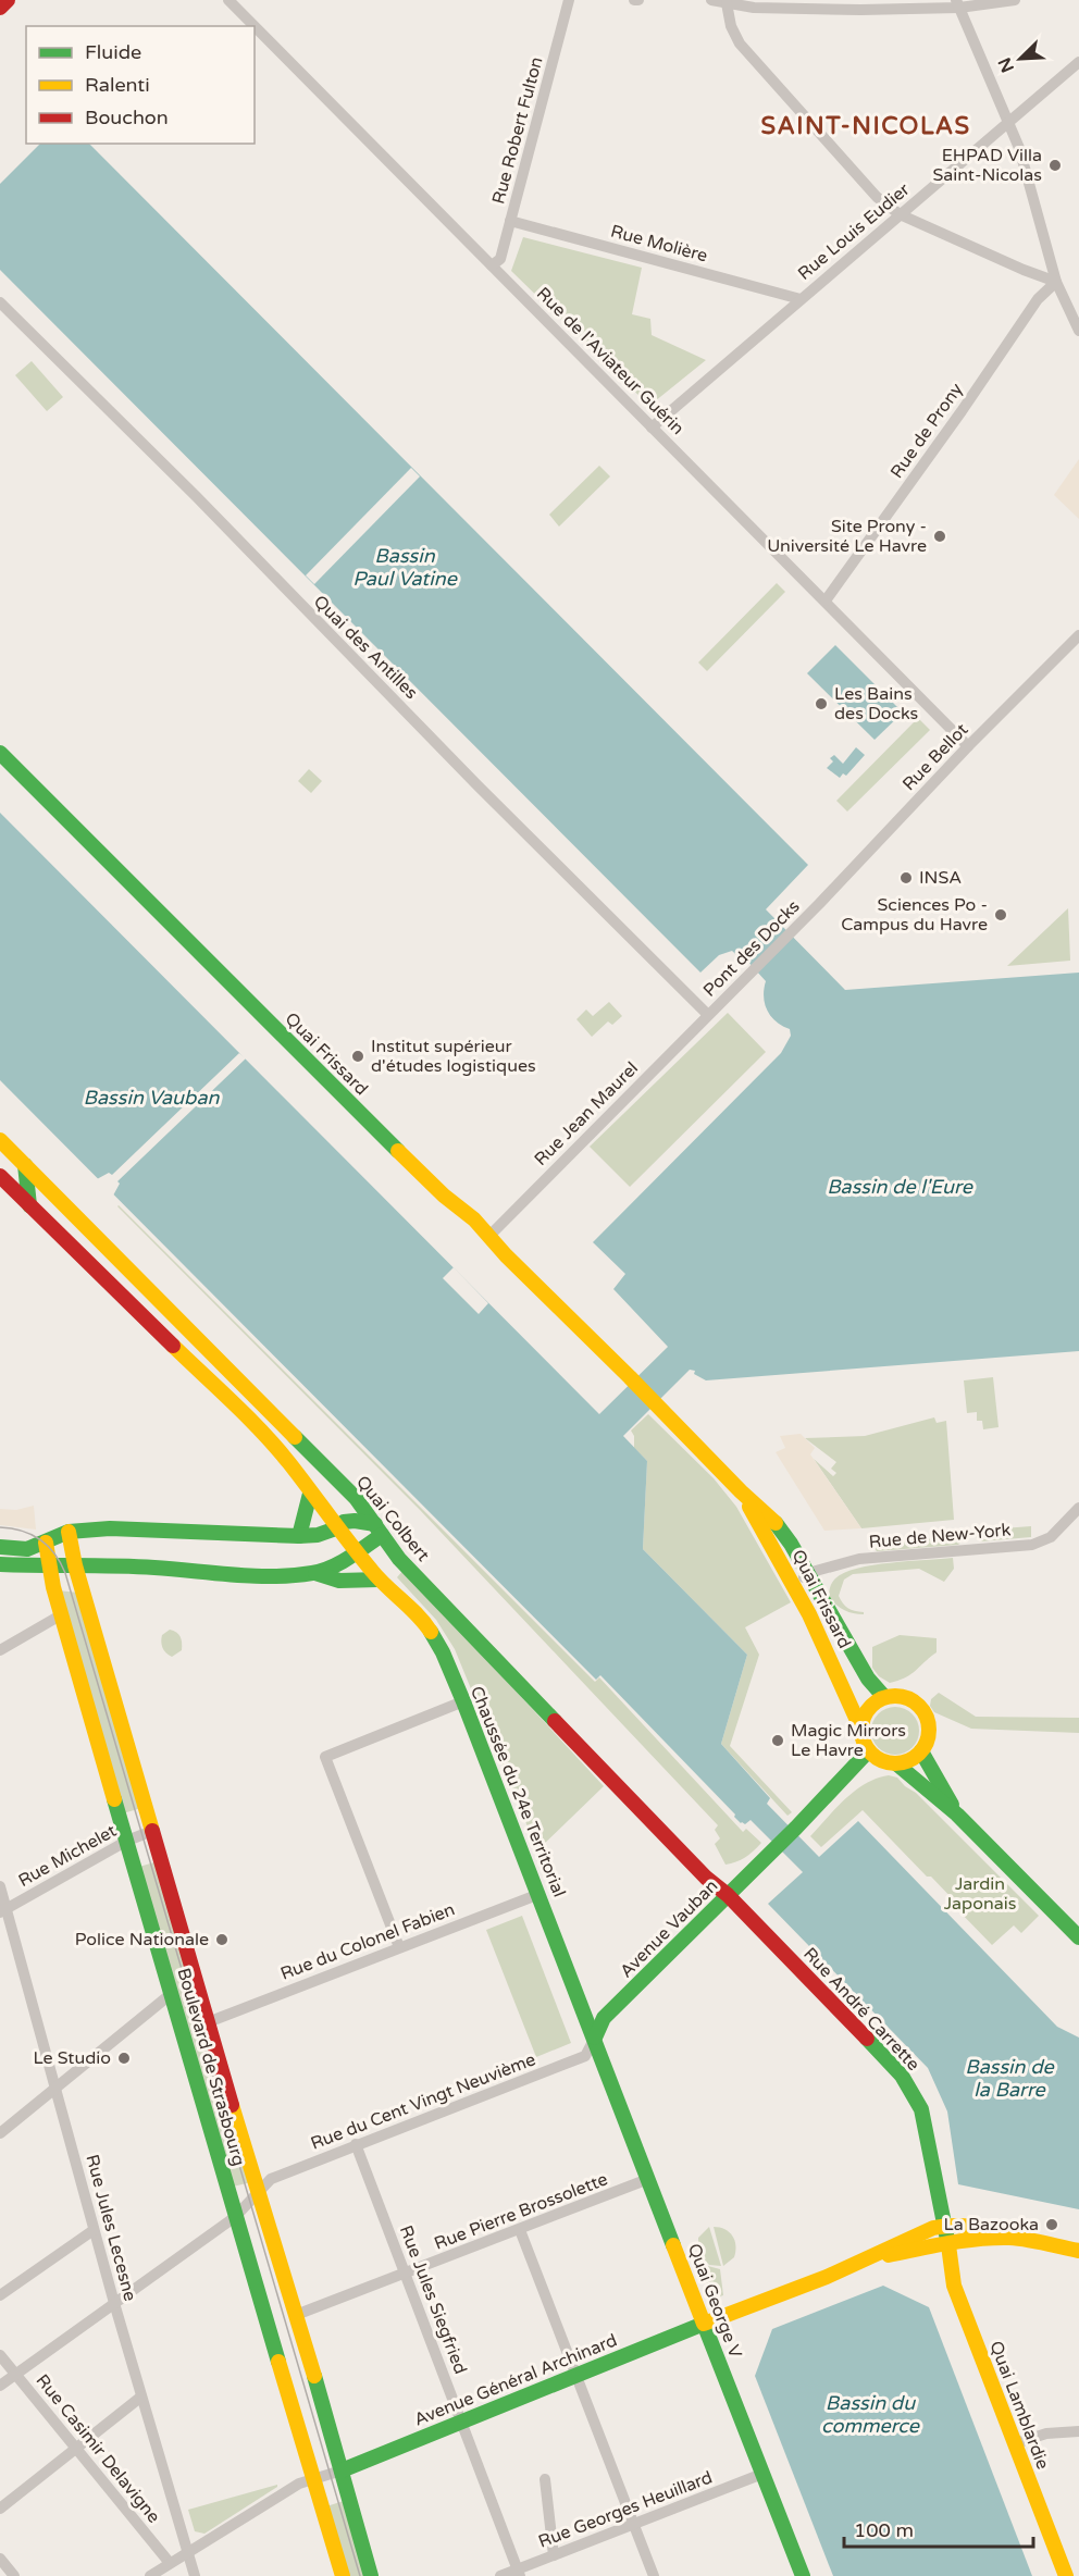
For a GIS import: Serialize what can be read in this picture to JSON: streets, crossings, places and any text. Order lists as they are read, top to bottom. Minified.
{"streets":{"main road":["Quai Frissard","Quai Colbert","Chaussée du 24e Territorial","Avenue Vauban","Rue André Carrette","Boulevard de Strasbourg","Quai George V","Avenue Général Archinard","Quai Lamblardie"],"street":["Rue Robert Fulton","Rue Louis Eudier","Rue Molière","Rue de l'Aviateur Guérin","Rue de Prony","Quai des Antilles","Rue Bellot","Pont des Docks","Rue Jean Maurel","Rue de New-York","Rue Michelet","Rue du Colonel Fabien","Rue du Cent Vingt Neuvième","Rue Pierre Brossolette","Rue Jules Lecesne","Rue Jules Siegfried","Rue Casimir Delavigne","Rue Georges Heuillard"]},"crossings":[["Rue Robert Fulton","Rue Molière"],["Rue Robert Fulton","Rue de l'Aviateur Guérin"],["Rue Louis Eudier","Rue Molière"],["Rue Louis Eudier","Rue de l'Aviateur Guérin"],["Rue de l'Aviateur Guérin","Rue de Prony"],["Rue de l'Aviateur Guérin","Rue Bellot"],["Quai des Antilles","Pont des Docks"],["Quai des Antilles","Rue Jean Maurel"],["Rue Bellot","Pont des Docks"],["Pont des Docks","Rue Jean Maurel"],["Quai Frissard","Rue Jean Maurel"],["Quai Frissard","Rue de New-York"],["Quai Frissard","Avenue Vauban"],["Quai Colbert","Avenue Vauban"],["Quai Colbert","Rue André Carrette"],["Chaussée du 24e Territorial","Avenue Vauban"],["Chaussée du 24e Territorial","Rue du Colonel Fabien"],["Chaussée du 24e Territorial","Rue du Cent Vingt Neuvième"],["Chaussée du 24e Territorial","Quai George V"],["Rue Michelet","Boulevard de Strasbourg"],["Rue Michelet","Rue Jules Lecesne"],["Avenue Vauban","Rue André Carrette"],["Avenue Vauban","Rue du Cent Vingt Neuvième"],["Avenue Vauban","Quai George V"],["Rue du Colonel Fabien","Boulevard de Strasbourg"],["Rue André Carrette","Quai Lamblardie"],["Boulevard de Strasbourg","Rue du Cent Vingt Neuvième"],["Boulevard de Strasbourg","Rue Pierre Brossolette"],["Boulevard de Strasbourg","Avenue Général Archinard"],["Rue du Cent Vingt Neuvième","Rue Jules Lecesne"],["Rue du Cent Vingt Neuvième","Rue Jules Siegfried"],["Rue du Cent Vingt Neuvième","Quai George V"],["Rue du Cent Vingt Neuvième","Rue Casimir Delavigne"],["Rue Pierre Brossolette","Rue Jules Siegfried"],["Rue Pierre Brossolette","Quai George V"],["Rue Jules Siegfried","Avenue Général Archinard"],["Rue Jules Siegfried","Rue Georges Heuillard"],["Quai George V","Avenue Général Archinard"],["Quai George V","Rue Georges Heuillard"]],"districts":["SAINT-NICOLAS"],"water":["Bassin Paul Vatine","Bassin Vauban","Bassin de l'Eure","Bassin de la Barre","Bassin du commerce"],"parks":["Jardin Japonais"],"places":["EHPAD Villa Saint-Nicolas","Site Prony - Université Le Havre","Les Bains des Docks","INSA","Sciences Po - Campus du Havre","Institut supérieur d'études logistiques","Magic Mirrors Le Havre","Police Nationale","Le Studio","La Bazooka"],"legend":["Fluide","Ralenti","Bouchon"],"scale_bar":"100 m","north":"bottom left"}
